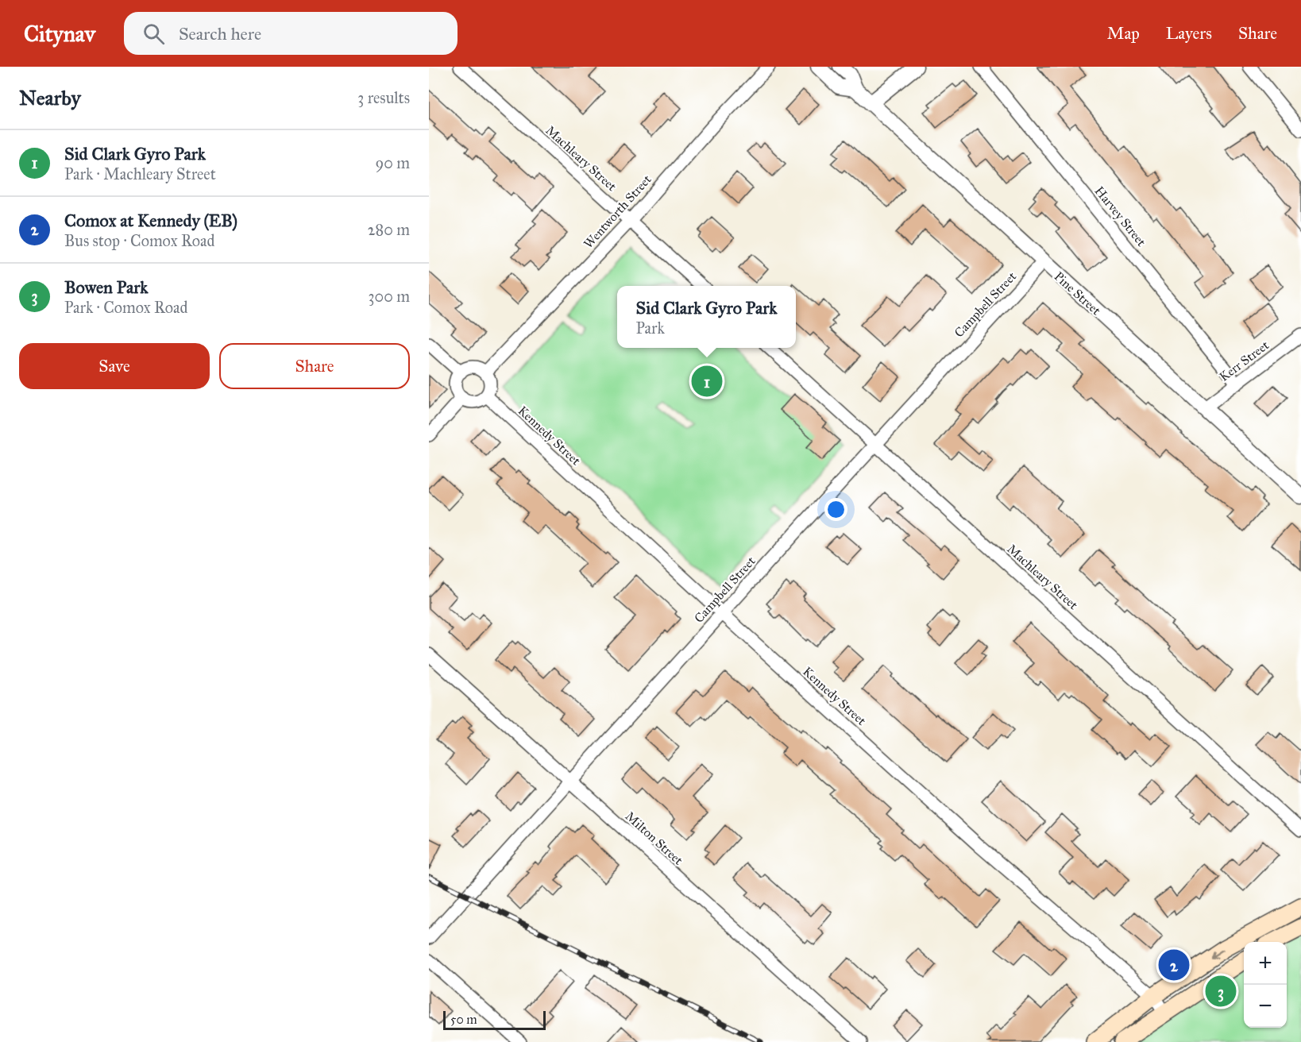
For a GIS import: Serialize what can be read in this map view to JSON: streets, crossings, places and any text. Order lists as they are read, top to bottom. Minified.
{"streets":{"street":["Machleary Street","Wentworth Street","Harvey Street","Pine Street","Campbell Street","Kerr Street","Kennedy Street","Milton Street"]},"crossings":[["Machleary Street","Wentworth Street"],["Machleary Street","Campbell Street"],["Wentworth Street","Kennedy Street"],["Harvey Street","Kerr Street"],["Pine Street","Campbell Street"],["Pine Street","Kerr Street"],["Campbell Street","Kennedy Street"],["Campbell Street","Milton Street"]],"scale_bar":"50 m","page":{"header":"Citynav","search":"Search here","nav":["Map","Layers","Share"],"heading":["Nearby","3 results"],"list":[{"mark":"1","name":"Sid Clark Gyro Park","note":"Park · Machleary Street","value":"90 m"},{"mark":"2","name":"Comox at Kennedy (EB)","note":"Bus stop · Comox Road","value":"280 m"},{"mark":"3","name":"Bowen Park","note":"Park · Comox Road","value":"300 m"}],"popup":["Sid Clark Gyro Park","Park"],"buttons":["Save","Share"],"pins":["1","2","3"],"map_buttons":["+","−"],"scale":"50 m"}}
